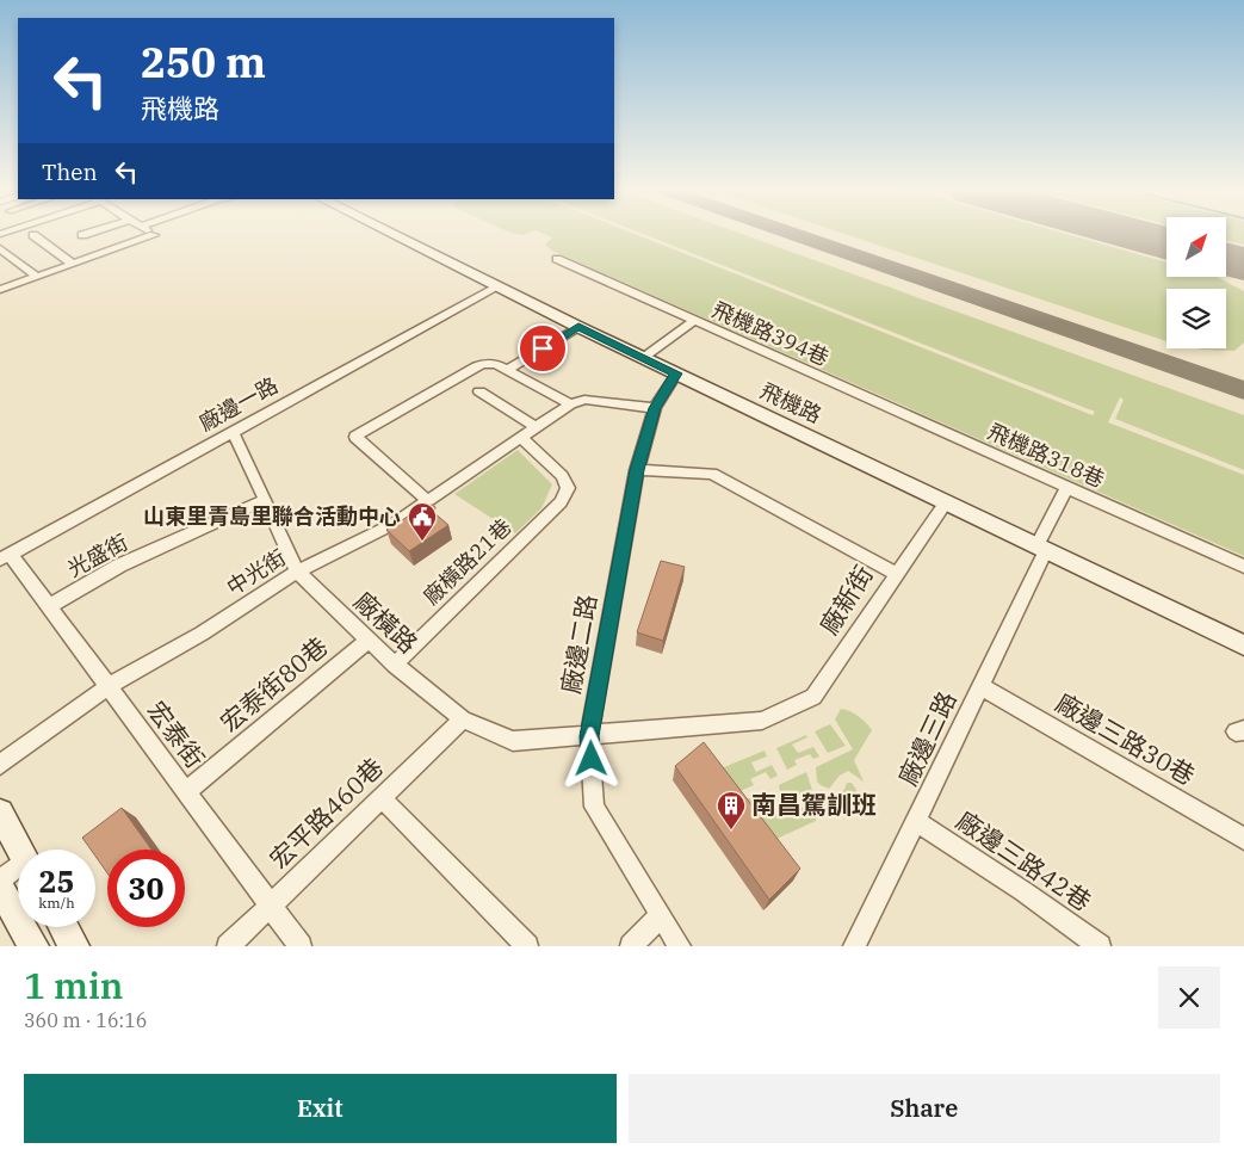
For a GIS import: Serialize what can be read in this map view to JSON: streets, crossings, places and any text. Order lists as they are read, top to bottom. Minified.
{"streets":{"street":["飛機路394巷","飛機路","廠邊一路","飛機路318巷","光盛街","廠橫路21巷","中光街","廠新街","廠橫路","廠邊二路","宏泰街80巷","宏泰街","廠邊三路","廠邊三路30巷","宏平路460巷","廠邊三路42巷"]},"crossings":[["飛機路394巷","飛機路318巷"],["飛機路","廠邊一路"],["飛機路","廠邊二路"],["飛機路","廠邊三路"],["廠邊一路","廠橫路"],["廠邊一路","宏泰街"],["飛機路318巷","廠邊三路"],["光盛街","廠橫路"],["光盛街","宏泰街"],["廠橫路21巷","中光街"],["廠橫路21巷","廠橫路"],["中光街","廠橫路"],["中光街","宏泰街"],["廠新街","廠橫路"],["廠新街","廠邊二路"],["廠橫路","廠邊二路"],["廠橫路","宏泰街80巷"],["廠橫路","宏平路460巷"],["宏泰街80巷","宏泰街"],["宏泰街","宏平路460巷"],["廠邊三路","廠邊三路30巷"],["廠邊三路","廠邊三路42巷"]],"places":{"public building":["山東里青島里聯合活動中心"],"building":["南昌駕訓班"]},"north":"top right","page":{"turn":["250 m","飛機路"],"then":"Then","speed":"25 km/h","limit":"30","heading":["1 min","360 m · 16:16"],"buttons":["Exit","Share"]}}
